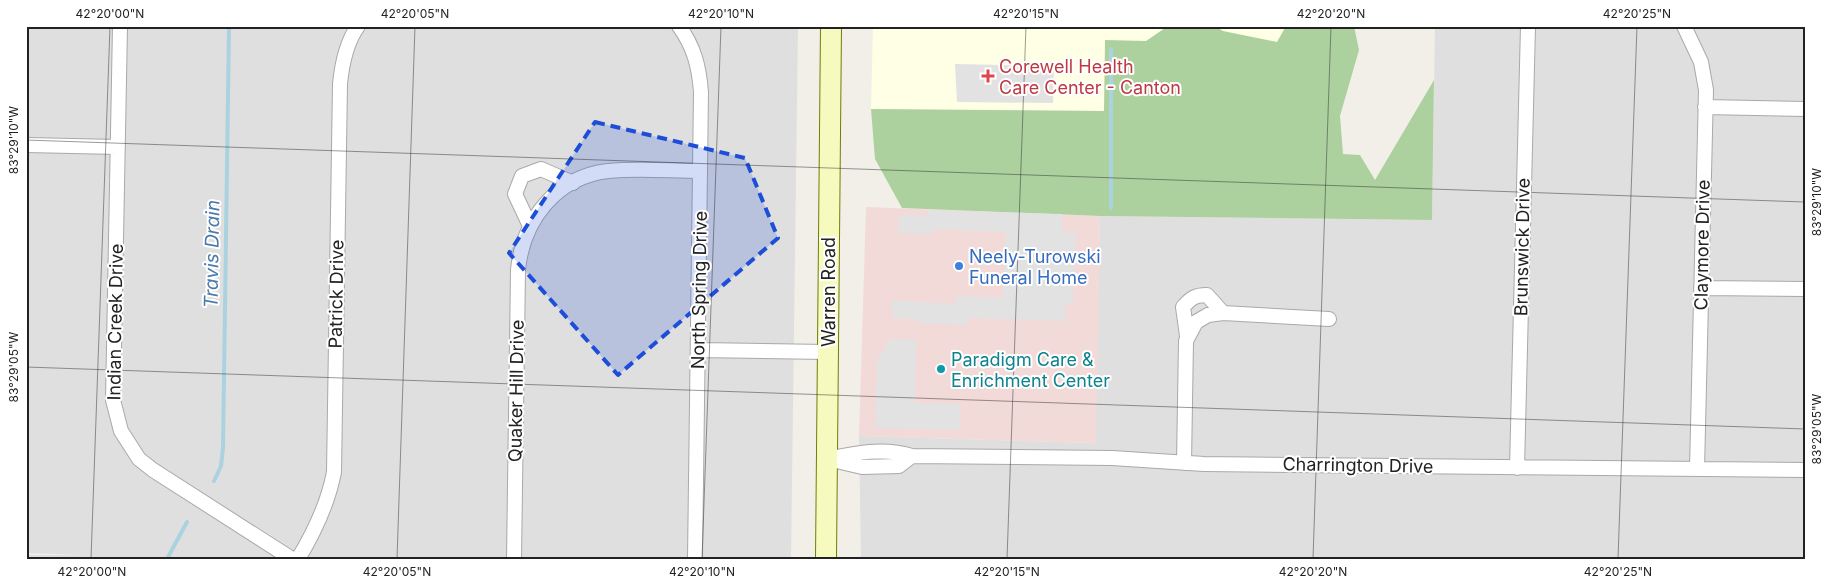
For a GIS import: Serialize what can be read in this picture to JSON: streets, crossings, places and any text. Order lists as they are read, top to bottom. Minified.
{"streets":{"main road":["Warren Road"],"street":["Claymore Drive","Brunswick Drive","North Spring Drive","Patrick Drive","Indian Creek Drive","Quaker Hill Drive","Charrington Drive"]},"crossings":[["Claymore Drive","Charrington Drive"],["Brunswick Drive","Charrington Drive"],["North Spring Drive","Quaker Hill Drive"],["Warren Road","Charrington Drive"]],"water":["Travis Drain"],"places":{"health":["Corewell Health Care Center - Canton"],"other":["Neely-Turowski Funeral Home","Paradigm Care & Enrichment Center"]},"coordinates":["42°20'00\"N","42°20'05\"N","42°20'10\"N","42°20'15\"N","42°20'20\"N","42°20'25\"N","83°29'10\"W","83°29'05\"W"]}
